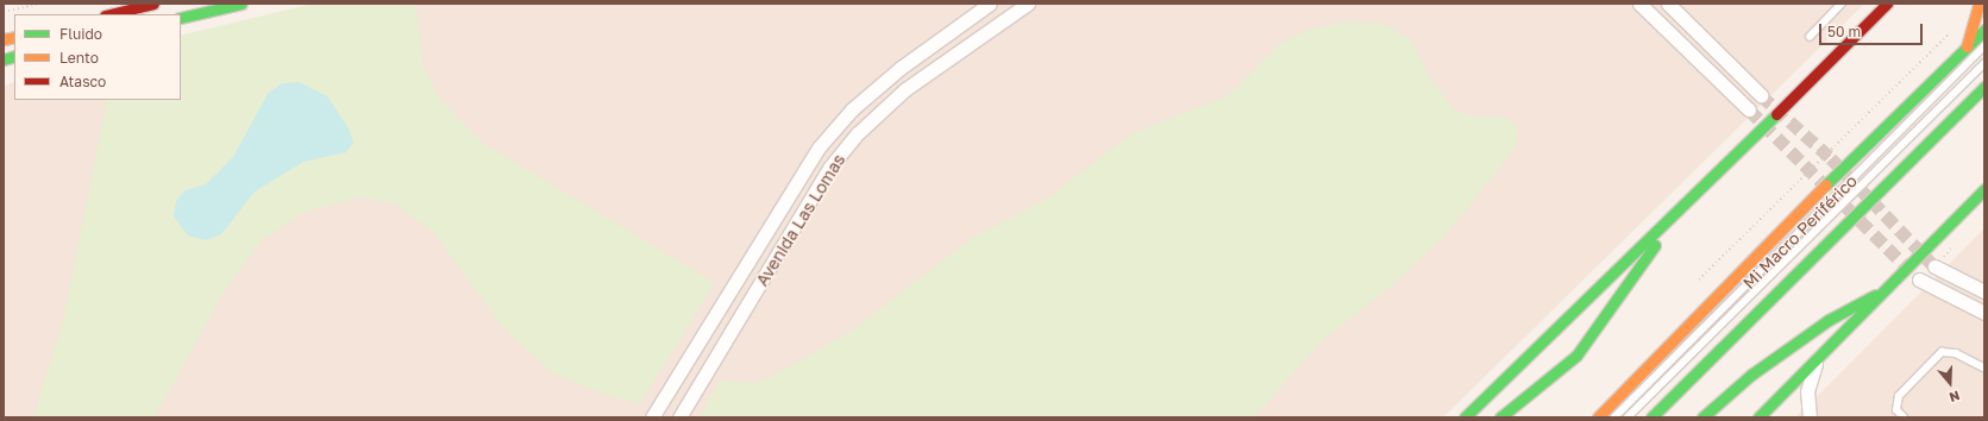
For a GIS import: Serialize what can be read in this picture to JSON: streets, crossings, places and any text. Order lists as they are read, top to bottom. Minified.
{"streets":{"street":["Avenida Las Lomas"],"lane":["Mi Macro Periférico"]},"legend":["Fluido","Lento","Atasco"],"scale_bar":"50 m","north":"bottom"}
